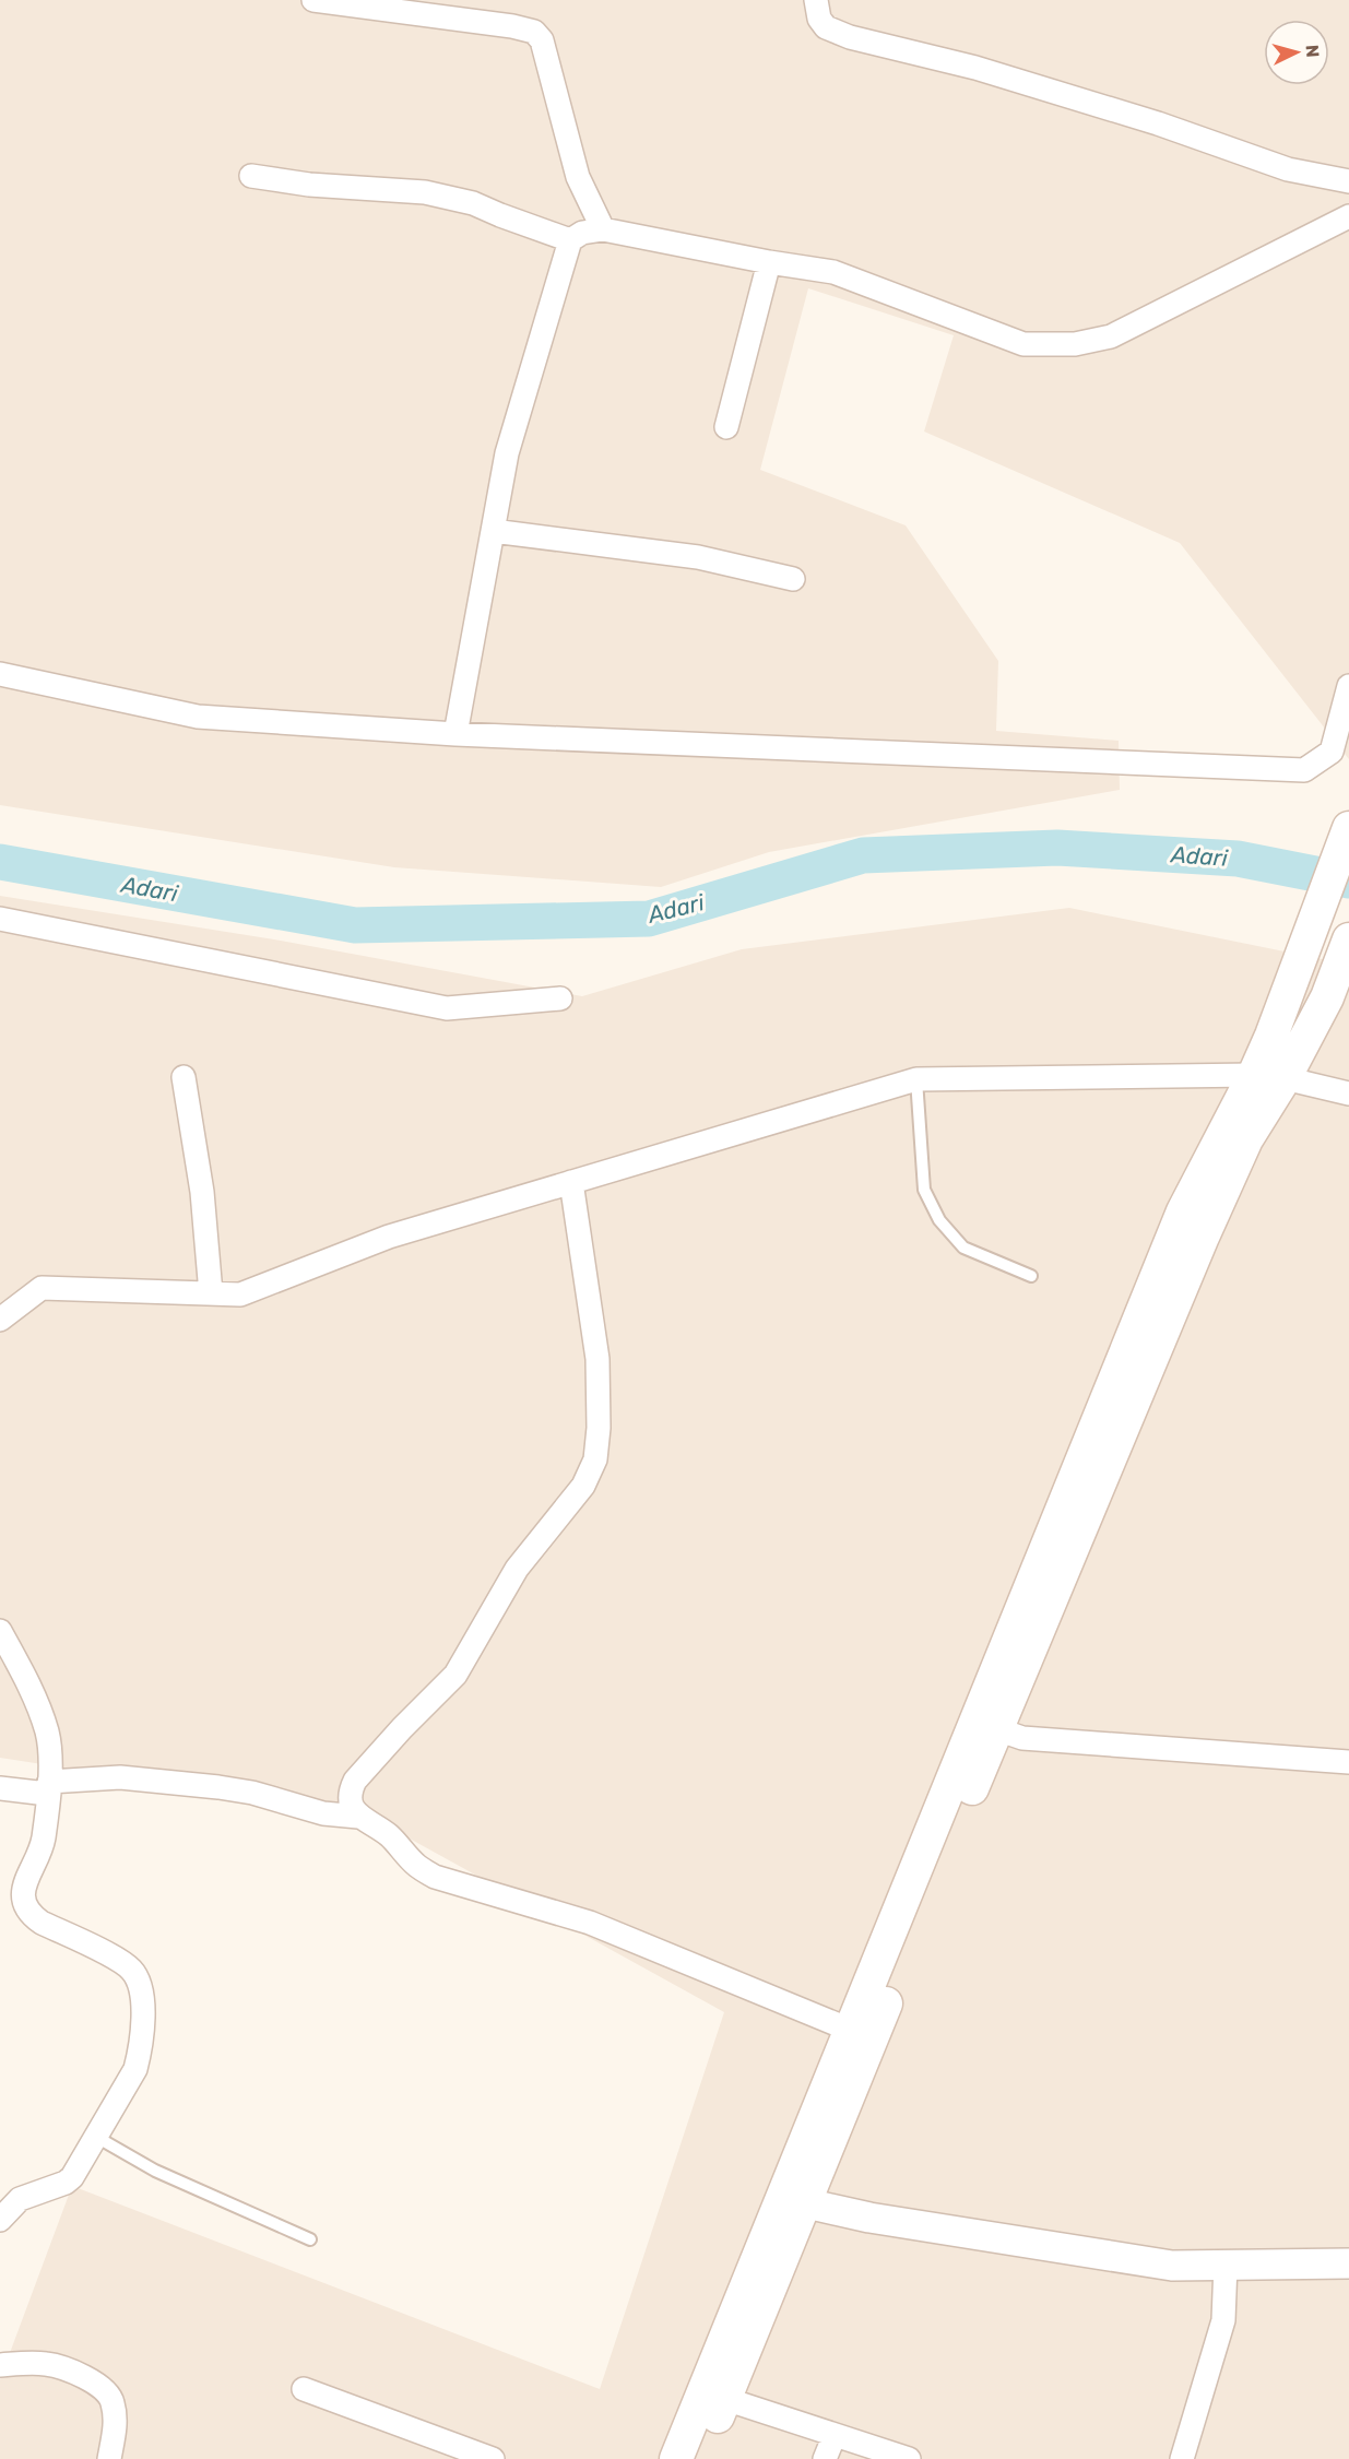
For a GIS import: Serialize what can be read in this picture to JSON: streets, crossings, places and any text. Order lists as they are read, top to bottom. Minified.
{"water":["Adari"],"north":"right"}
